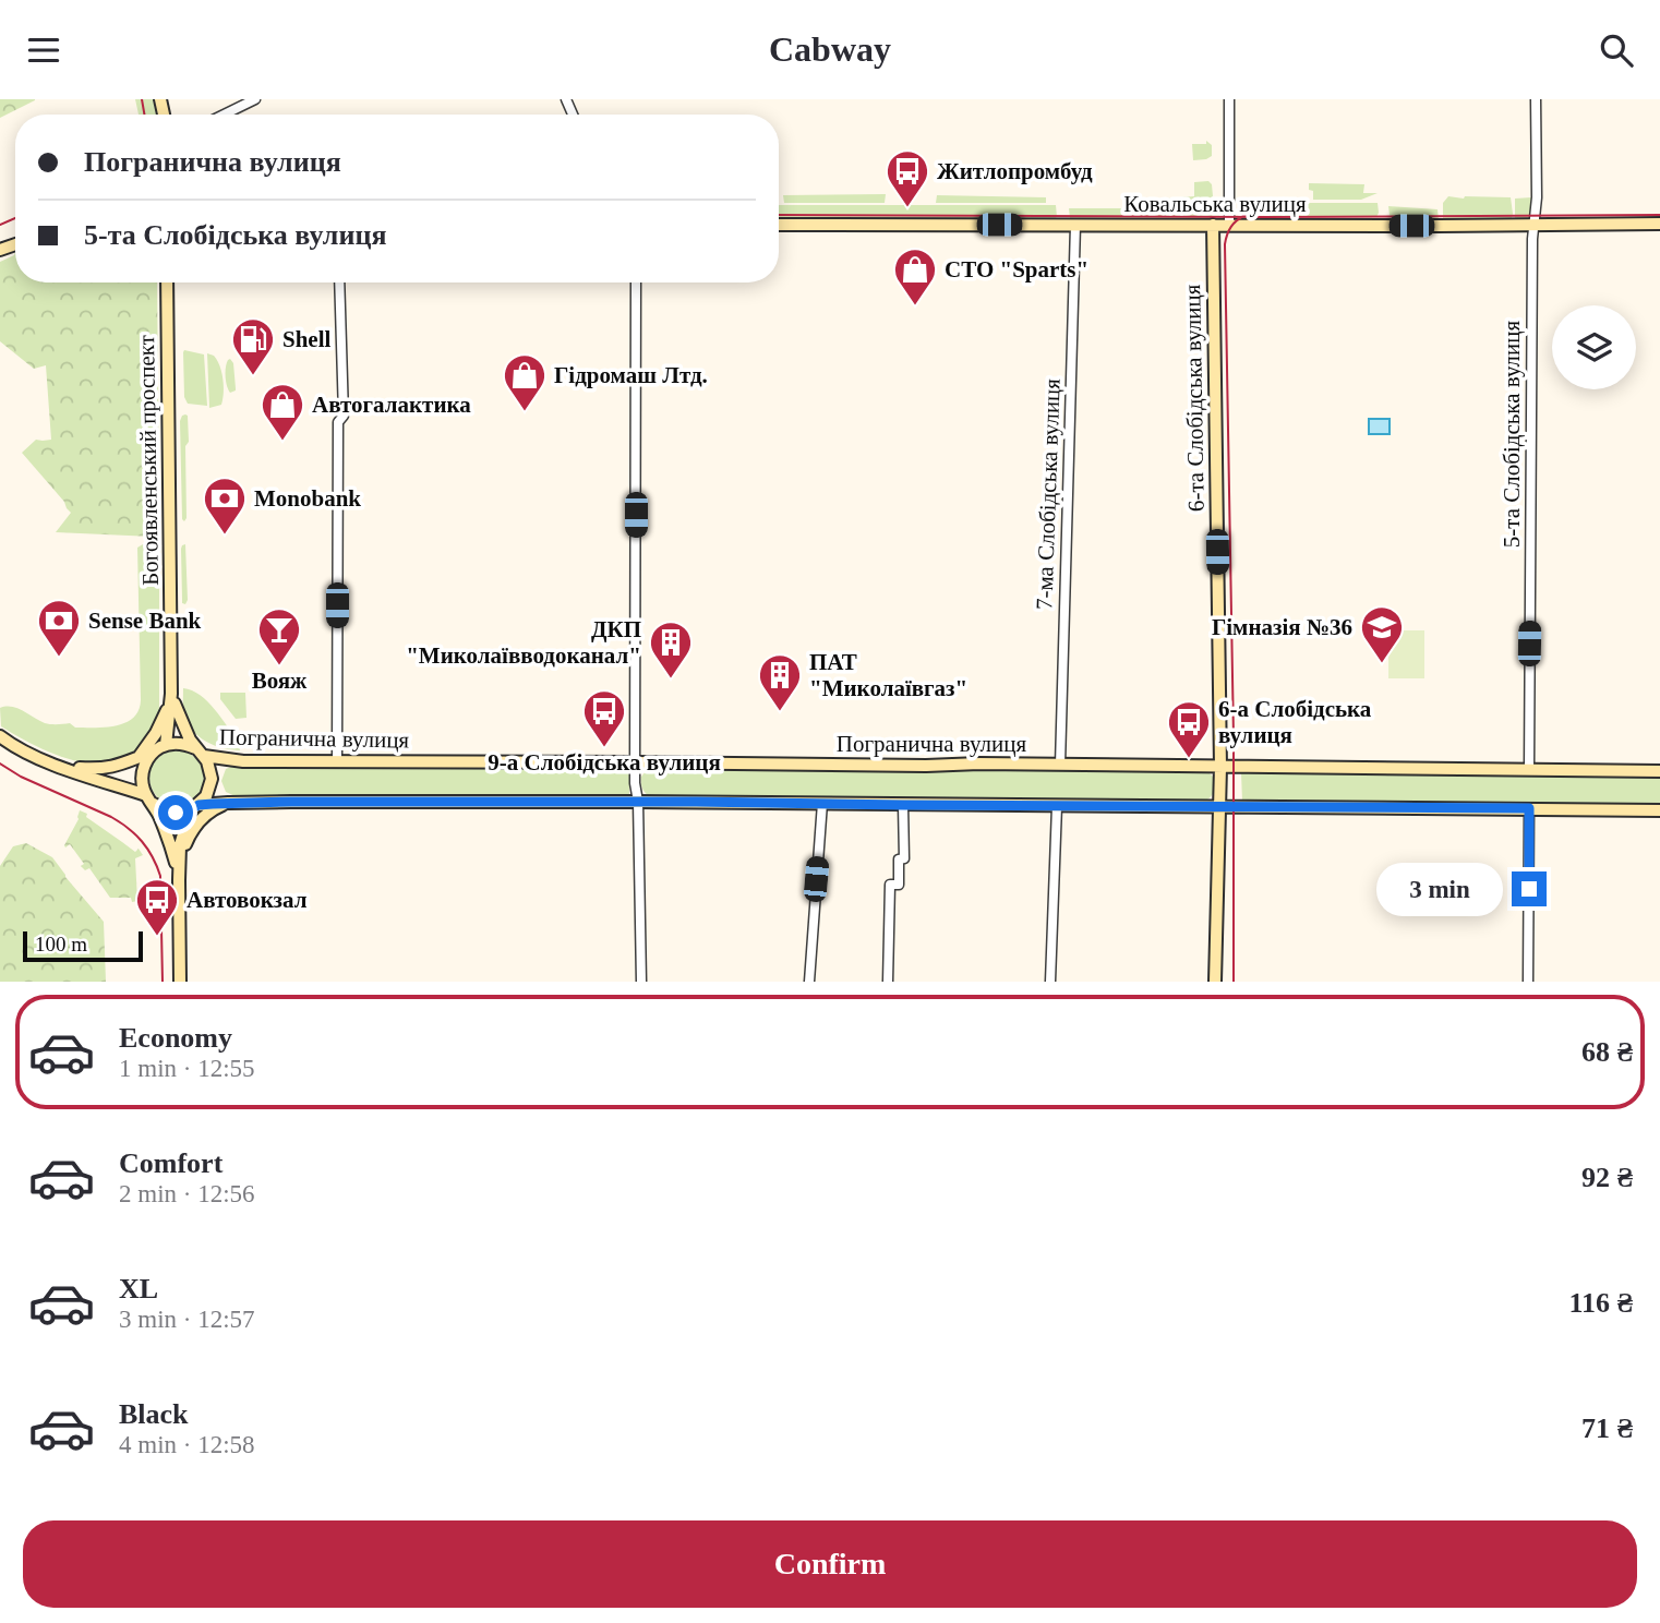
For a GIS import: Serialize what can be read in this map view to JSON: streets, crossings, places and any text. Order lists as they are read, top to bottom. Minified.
{"streets":{"main road":["Ковальська вулиця","6-та Слобідська вулиця","Богоявленський проспект","Погранична вулиця"],"street":["5-та Слобідська вулиця","7-ма Слобідська вулиця"]},"crossings":[["Ковальська вулиця","6-та Слобідська вулиця"],["Ковальська вулиця","5-та Слобідська вулиця"],["Ковальська вулиця","7-ма Слобідська вулиця"],["6-та Слобідська вулиця","Погранична вулиця"],["5-та Слобідська вулиця","Погранична вулиця"],["Богоявленський проспект","Погранична вулиця"],["7-ма Слобідська вулиця","Погранична вулиця"]],"places":{"bus stop":["Житлопромбуд","9-а Слобідська вулиця","6-а Слобідська вулиця","Автовокзал"],"shop":["СТО \"Sparts\"","Гідромаш Лтд.","Автогалактика"],"fuel station":["Shell"],"bank":["Monobank","Sense Bank"],"school or university":["Гімназія №36"],"bar":["Вояж"],"building":["ДКП \"Миколаївводоканал\"","ПАТ \"Миколаївгаз\""]},"scale_bar":"100 m","page":{"header":"Cabway","banner":["Погранична вулиця","5-та Слобідська вулиця"],"bubble":"3 min","scale":"100 m","list":[{"name":"Economy","note":"1 min · 12:55","value":"68 ₴"},{"name":"Comfort","note":"2 min · 12:56","value":"92 ₴"},{"name":"XL","note":"3 min · 12:57","value":"116 ₴"},{"name":"Black","note":"4 min · 12:58","value":"71 ₴"}],"buttons":"Confirm"}}
